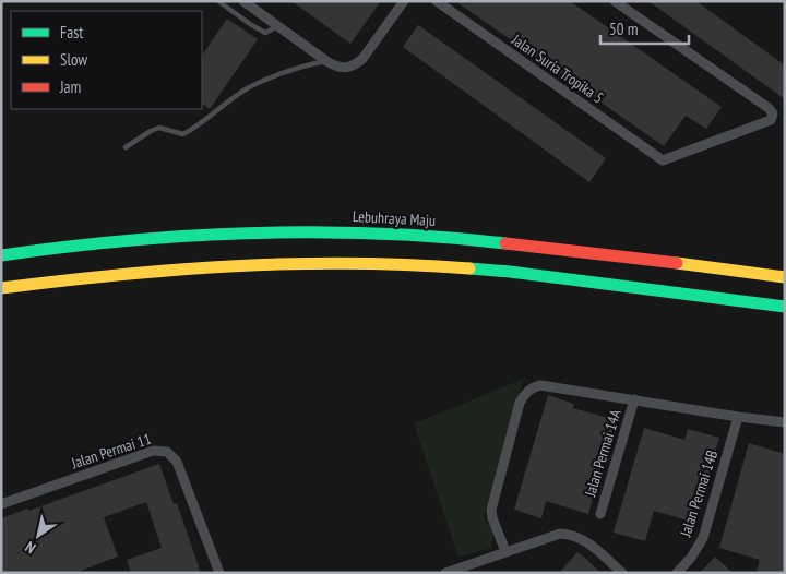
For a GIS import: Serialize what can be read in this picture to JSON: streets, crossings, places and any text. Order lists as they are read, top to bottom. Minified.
{"streets":{"highway":["Lebuhraya Maju"],"street":["Jalan Suria Tropika 5","Jalan Permai 11","Jalan Permai 14A","Jalan Permai 14B"]},"legend":["Fast","Slow","Jam"],"scale_bar":"50 m","north":"bottom left"}
